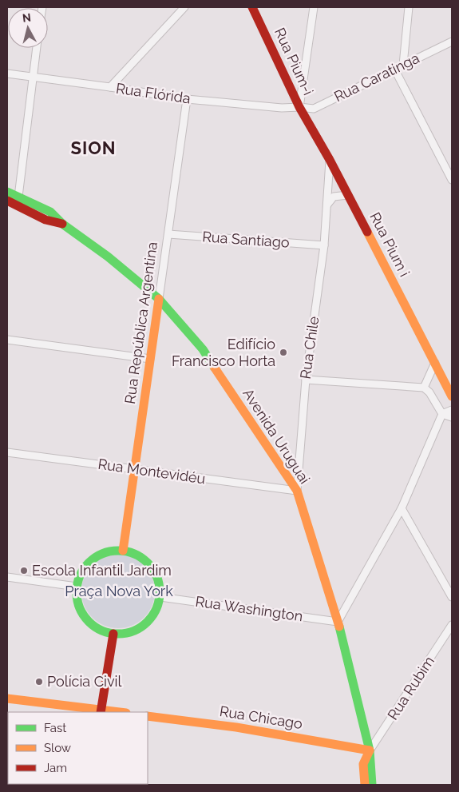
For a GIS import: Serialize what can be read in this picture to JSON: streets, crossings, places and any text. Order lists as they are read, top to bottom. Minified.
{"streets":{"street":["Rua Pium-i","Rua Caratinga","Rua Flórida","Rua Santiago","Rua Pium i","Rua República Argentina","Rua Chile","Avenida Uruguai","Rua Montevidéu","Rua Washington","Rua Rubim","Rua Chicago"]},"crossings":[["Rua Pium-i","Rua Caratinga"],["Rua Pium-i","Rua Flórida"],["Rua Pium-i","Rua Pium i"],["Rua Caratinga","Rua Flórida"],["Rua Caratinga","Rua Pium i"],["Rua Flórida","Rua Pium i"],["Rua Flórida","Rua República Argentina"],["Rua Santiago","Rua República Argentina"],["Rua Santiago","Rua Chile"],["Rua Pium i","Rua Chile"],["Rua República Argentina","Avenida Uruguai"],["Rua República Argentina","Rua Montevidéu"],["Rua República Argentina","Rua Washington"],["Rua Chile","Avenida Uruguai"],["Rua Chile","Rua Montevidéu"],["Avenida Uruguai","Rua Montevidéu"],["Avenida Uruguai","Rua Washington"],["Avenida Uruguai","Rua Rubim"],["Avenida Uruguai","Rua Chicago"],["Rua Rubim","Rua Chicago"]],"districts":["SION"],"parks":["Praça Nova York"],"places":["Edifício Francisco Horta","Escola Infantil Jardim","Polícia Civil"],"legend":["Fast","Slow","Jam"],"north":"top"}
